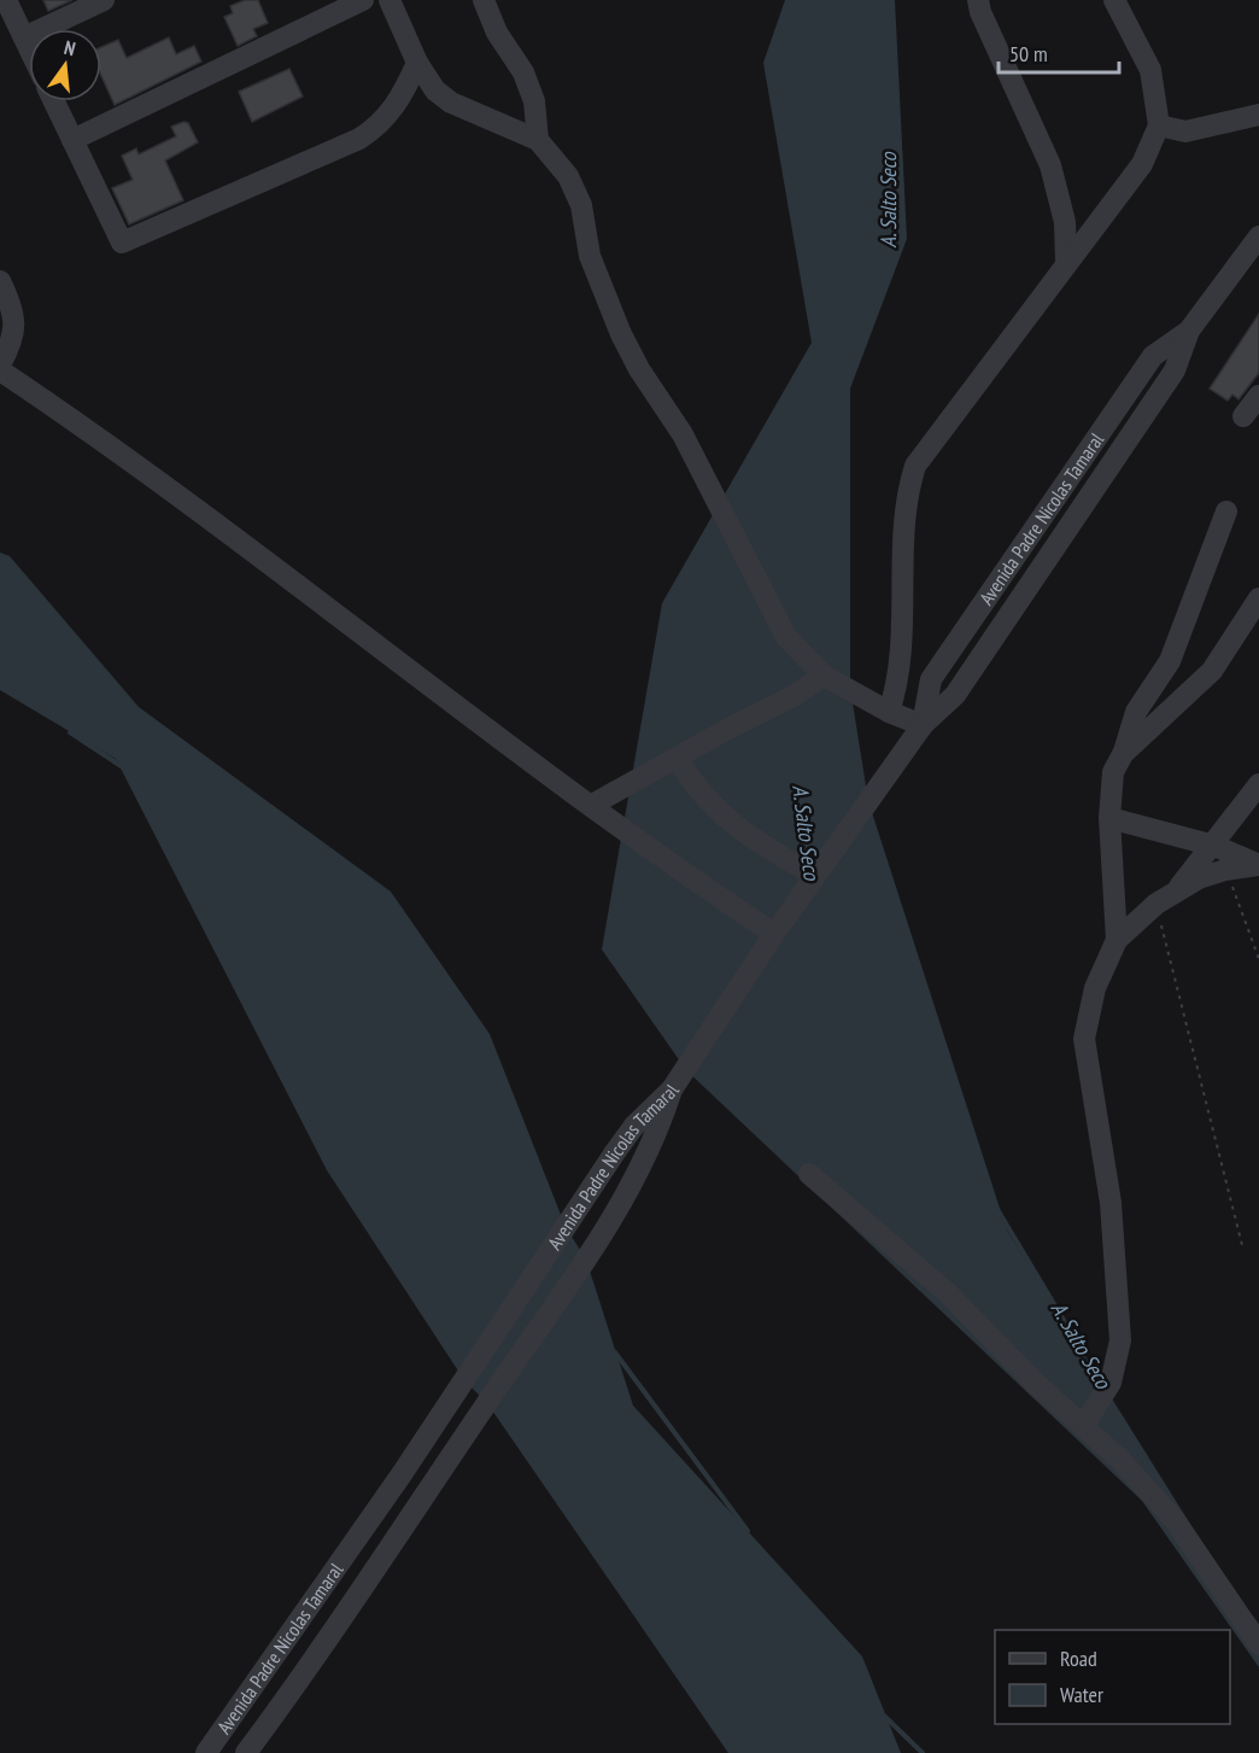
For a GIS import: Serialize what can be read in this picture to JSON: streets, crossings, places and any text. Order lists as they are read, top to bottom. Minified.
{"streets":{"street":["Avenida Padre Nicolas Tamaral"]},"water":["A. Salto Seco"],"legend":["Road","Water"],"scale_bar":"50 m","north":"top"}
